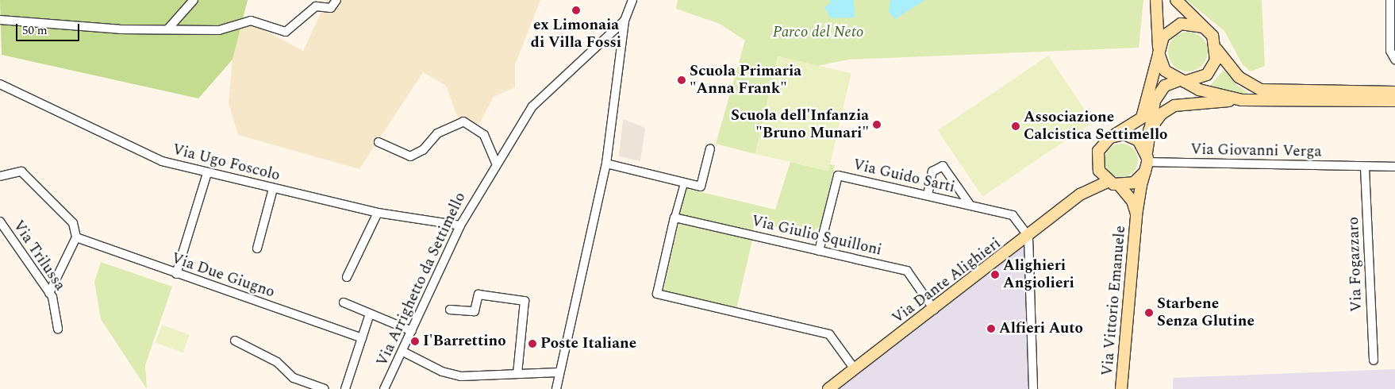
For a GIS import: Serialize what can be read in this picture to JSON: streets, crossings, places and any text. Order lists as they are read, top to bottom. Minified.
{"streets":{"main road":["Via Dante Alighieri","Via Vittorio Emanuele"],"street":["Via Giovanni Verga","Via Ugo Foscolo","Via Guido Sarti","Via Giulio Squilloni","Via Trilussa","Via Fogazzaro","Via Due Giugno","Via Arrighetto da Settimello"]},"crossings":[["Via Giovanni Verga","Via Fogazzaro"],["Via Giovanni Verga","Via Dante Alighieri"],["Via Giovanni Verga","Via Vittorio Emanuele"],["Via Ugo Foscolo","Via Arrighetto da Settimello"],["Via Guido Sarti","Via Giulio Squilloni"],["Via Guido Sarti","Via Dante Alighieri"],["Via Giulio Squilloni","Via Dante Alighieri"],["Via Dante Alighieri","Via Vittorio Emanuele"]],"parks":["Parco del Neto"],"places":["ex Limonaia di Villa Fossi","Scuola Primaria \"Anna Frank\"","Scuola dell'Infanzia \"Bruno Munari\"","Associazione Calcistica Settimello","Alighieri Angiolieri","Starbene Senza Glutine","Alfieri Auto","I'Barrettino","Poste Italiane"],"scale_bar":"50 m"}
